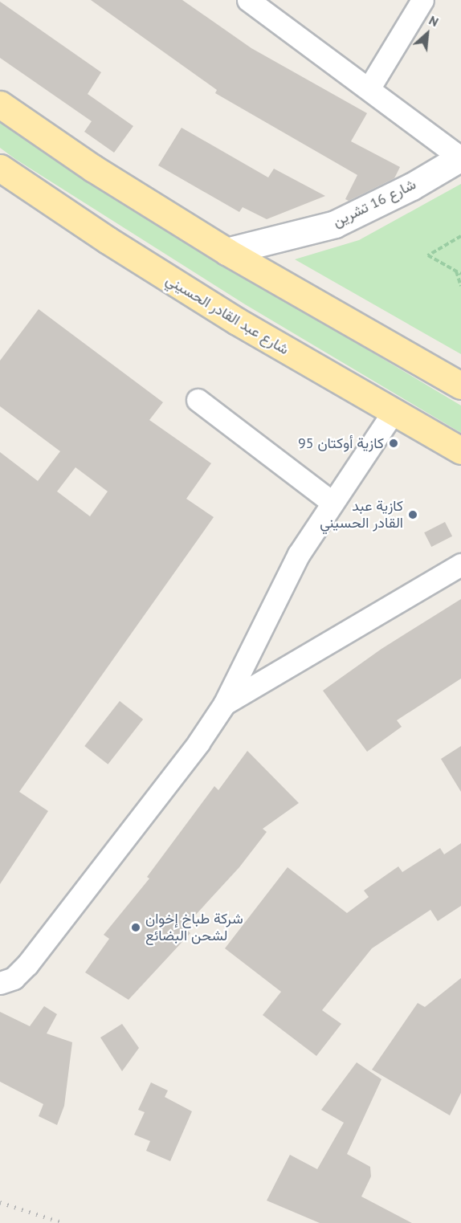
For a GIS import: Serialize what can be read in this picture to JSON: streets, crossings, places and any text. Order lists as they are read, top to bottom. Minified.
{"streets":{"main road":["شارع عبد القادر الحسيني"],"street":["شارع 16 تشرين"]},"places":["كازية أوكتان 95","كازية عبد القادر الحسيني","شركة طباخ إخوان لشحن البضائع"],"north":"top right"}
